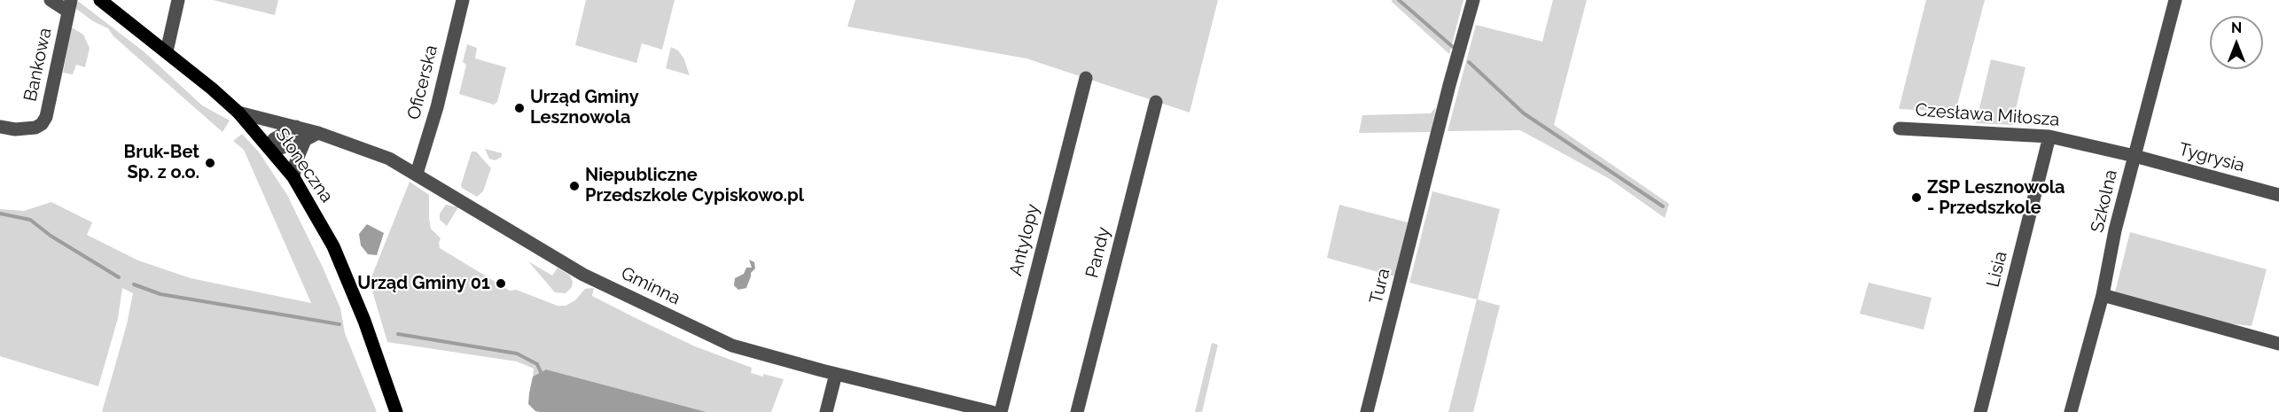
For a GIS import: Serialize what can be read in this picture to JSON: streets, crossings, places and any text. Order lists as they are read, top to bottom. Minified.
{"streets":{"main road":["Słoneczna"],"street":["Bankowa","Oficerska","Czesława Miłosza","Tygrysia","Szkolna","Antylopy","Pandy","Lisia","Gminna","Tura"]},"crossings":[["Oficerska","Gminna"],["Czesława Miłosza","Tygrysia"],["Czesława Miłosza","Szkolna"],["Czesława Miłosza","Lisia"],["Tygrysia","Szkolna"],["Słoneczna","Gminna"]],"places":["Urząd Gminy Lesznowola","Bruk-Bet Sp. z o.o.","Niepubliczne Przedszkole Cypiskowo.pl","ZSP Lesznowola - Przedszkole","Urząd Gminy 01"],"north":"top"}
